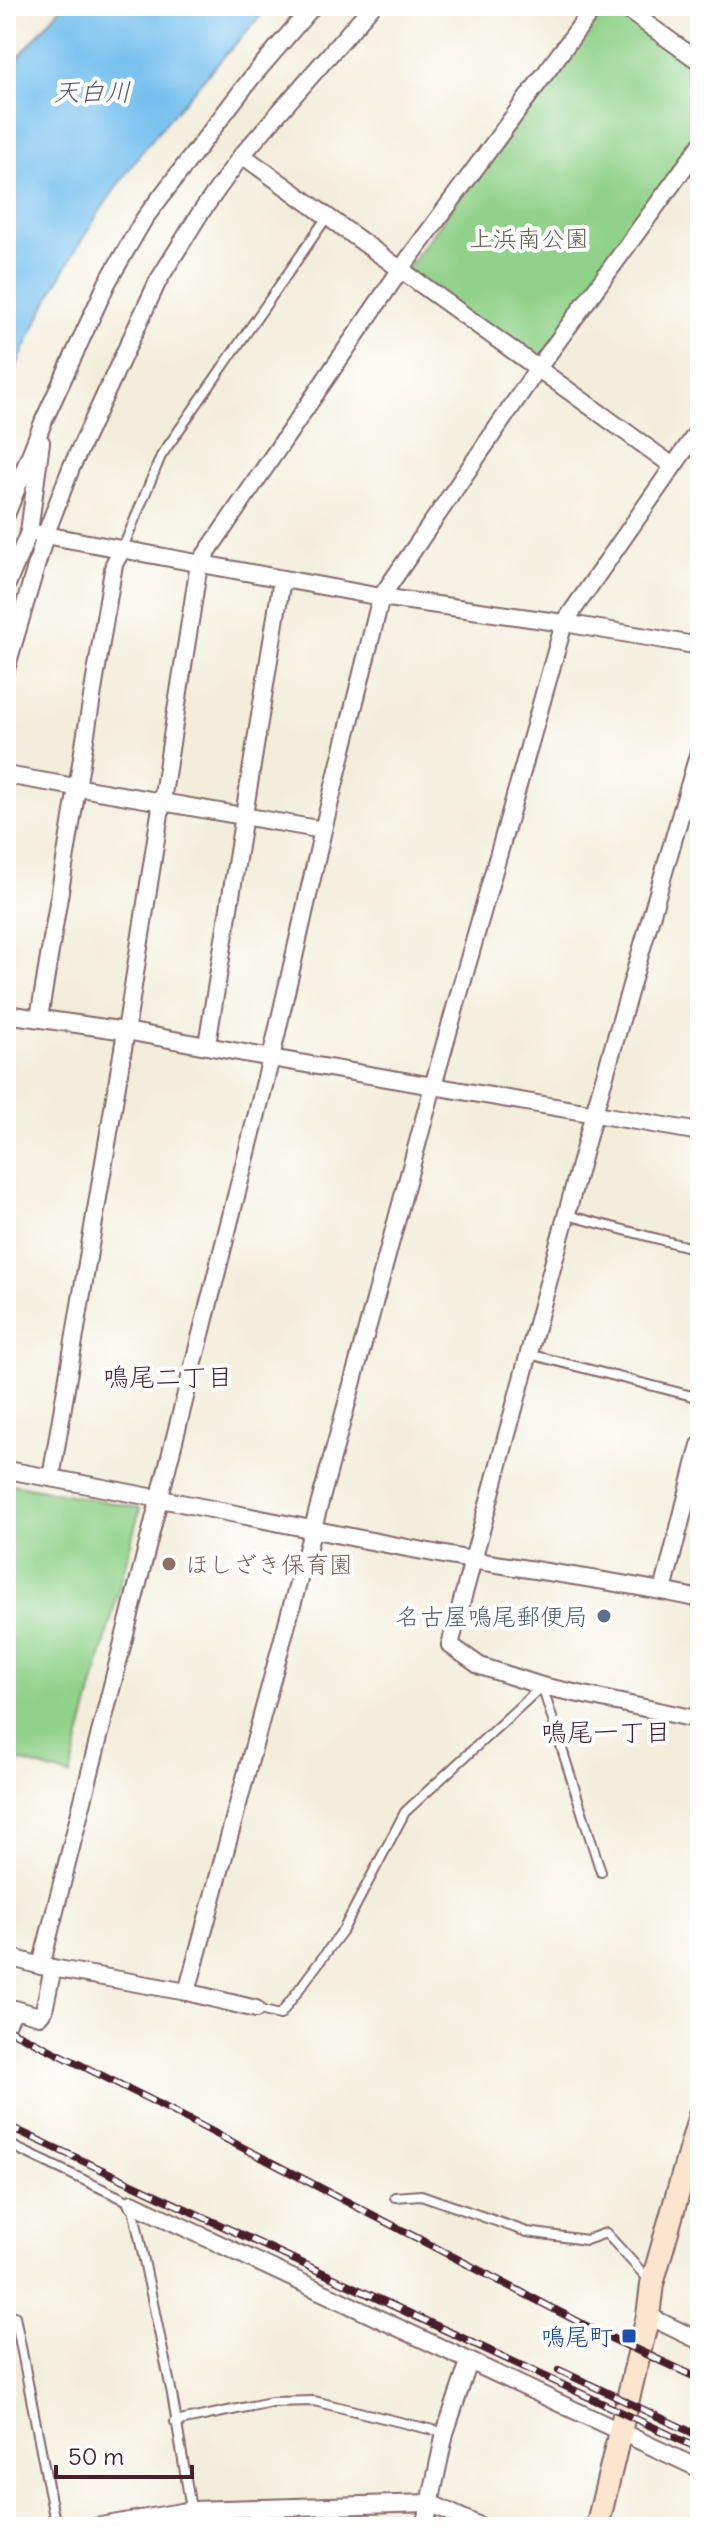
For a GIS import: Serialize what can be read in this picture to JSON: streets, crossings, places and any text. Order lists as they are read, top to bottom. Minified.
{"districts":["鳴尾二丁目","鳴尾一丁目"],"water":["天白川"],"parks":["上浜南公園"],"places":{"other":["ほしざき保育園","名古屋鳴尾郵便局"],"transit":["鳴尾町"]},"scale_bar":"50 m"}
